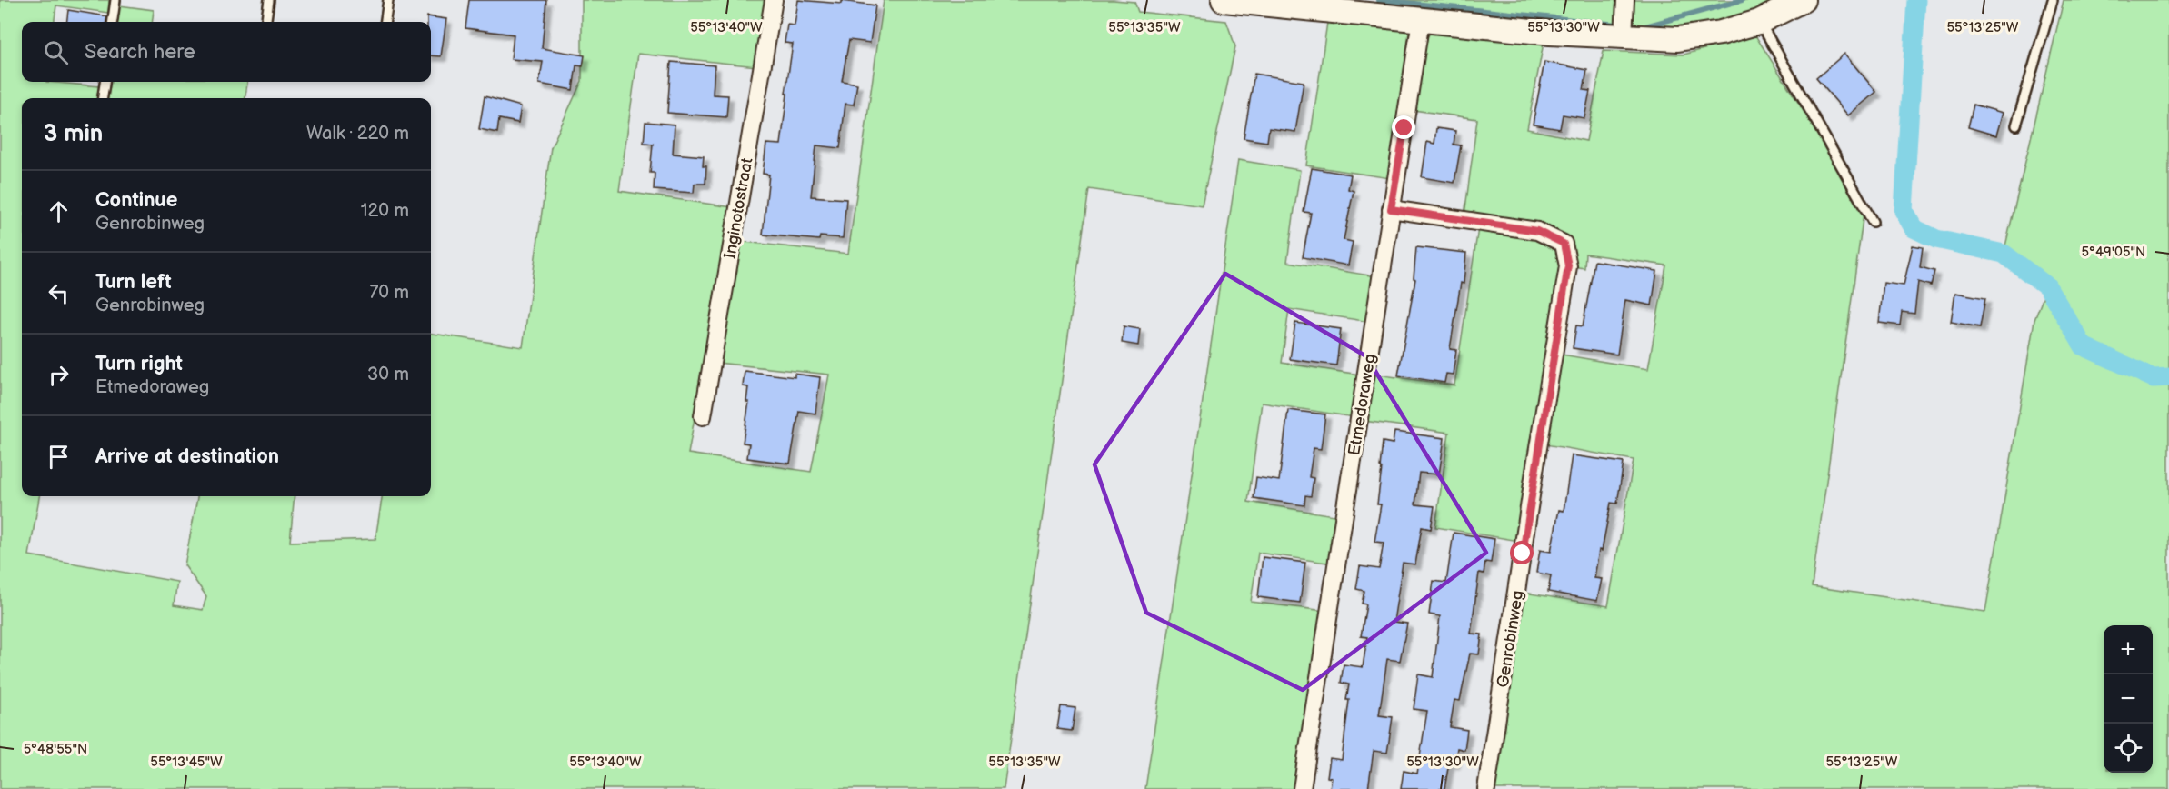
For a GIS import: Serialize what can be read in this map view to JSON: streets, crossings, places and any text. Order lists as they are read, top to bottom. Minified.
{"streets":{"street":["Inginotostraat","Etmedoraweg","Genrobinweg"]},"crossings":[["Etmedoraweg","Genrobinweg"]],"page":{"search":"Search here","heading":["3 min","Walk · 220 m"],"list":[["Continue","Genrobinweg","120 m"],["Turn left","Genrobinweg","70 m"],["Turn right","Etmedoraweg","30 m"],"Arrive at destination"],"map_buttons":["+","−"]},"coordinates":["55°13'40\"W","55°13'35\"W","55°13'30\"W","55°13'25\"W","5°49'05\"N","5°48'55\"N","55°13'45\"W"]}
